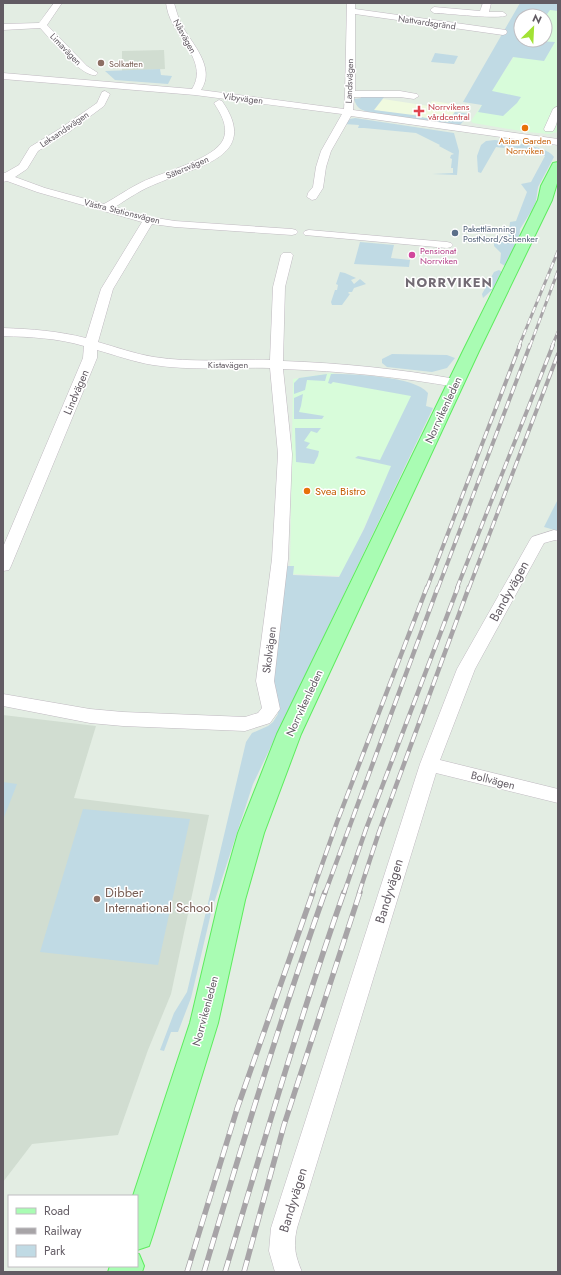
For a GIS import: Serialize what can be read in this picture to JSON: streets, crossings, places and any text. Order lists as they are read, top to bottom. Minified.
{"streets":{"main road":["Norrvikenleden"],"street":["Nattvardsgränd","Nåsvägen","Limavägen","Landsvägen","Vibyvägen","Leksandsvägen","Sätersvägen","Västra Stationsvägen","Kistavägen","Lindvägen","Bandyvägen","Skolvägen","Bollvägen"]},"crossings":[["Nattvardsgränd","Landsvägen"],["Nåsvägen","Vibyvägen"],["Landsvägen","Vibyvägen"],["Leksandsvägen","Västra Stationsvägen"],["Sätersvägen","Västra Stationsvägen"],["Västra Stationsvägen","Lindvägen"],["Kistavägen","Lindvägen"],["Kistavägen","Norrvikenleden"],["Kistavägen","Skolvägen"],["Bandyvägen","Bollvägen"]],"districts":["NORRVIKEN"],"places":{"other":["Solkatten","Asian Garden Norrviken","Pakettlämning PostNord/Schenker","Pensionat Norrviken","Svea Bistro","Dibber International School"],"health":["Norrvikens vårdcentral"]},"legend":["Road","Railway","Park"],"north":"top right"}
